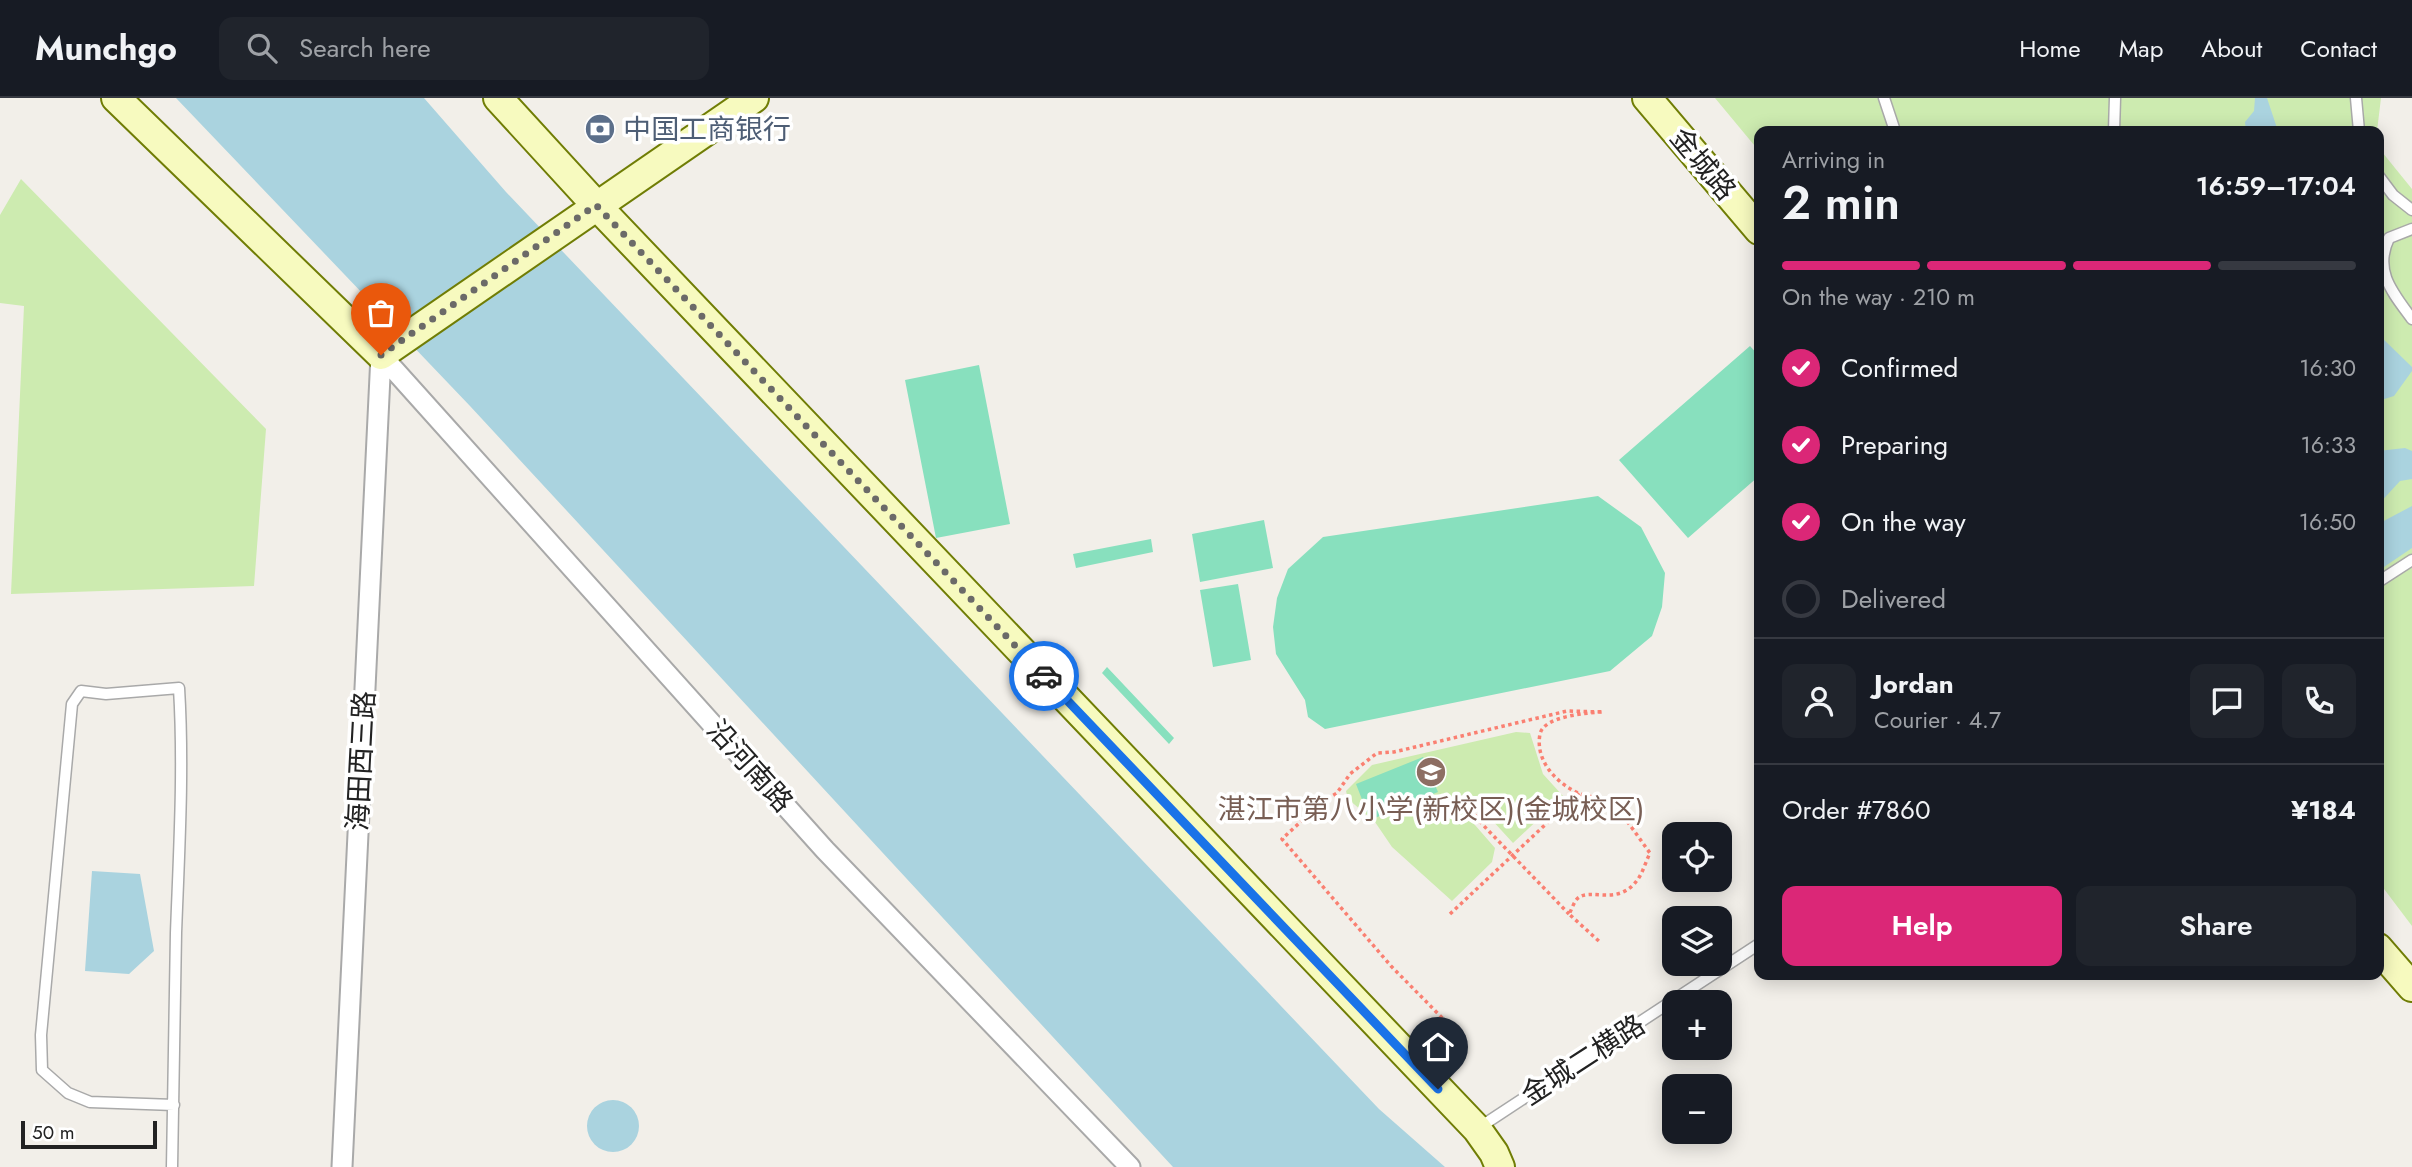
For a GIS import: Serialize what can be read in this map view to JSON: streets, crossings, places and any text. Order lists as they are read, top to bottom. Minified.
{"streets":{"street":["金城路","海田西三路","沿河南路"],"lane":["金城二横路"]},"crossings":[["海田西三路","沿河南路"]],"places":{"bank":["中国工商银行"],"school or university":["湛江市第八小学(新校区)(金城校区)"]},"scale_bar":"50 m","page":{"header":"Munchgo","search":"Search here","nav":["Home","Map","About","Contact"],"heading":["2 min","Arriving in","16:59–17:04"],"panel":["Jordan","Courier · 4.7","Order #7860","¥184"],"bar":"On the way · 210 m","list":[["Confirmed","16:30"],["Preparing","16:33"],["On the way","16:50"],"Delivered"],"map_buttons":["+","−"],"buttons":["Help","Share"],"scale":"50 m"}}
